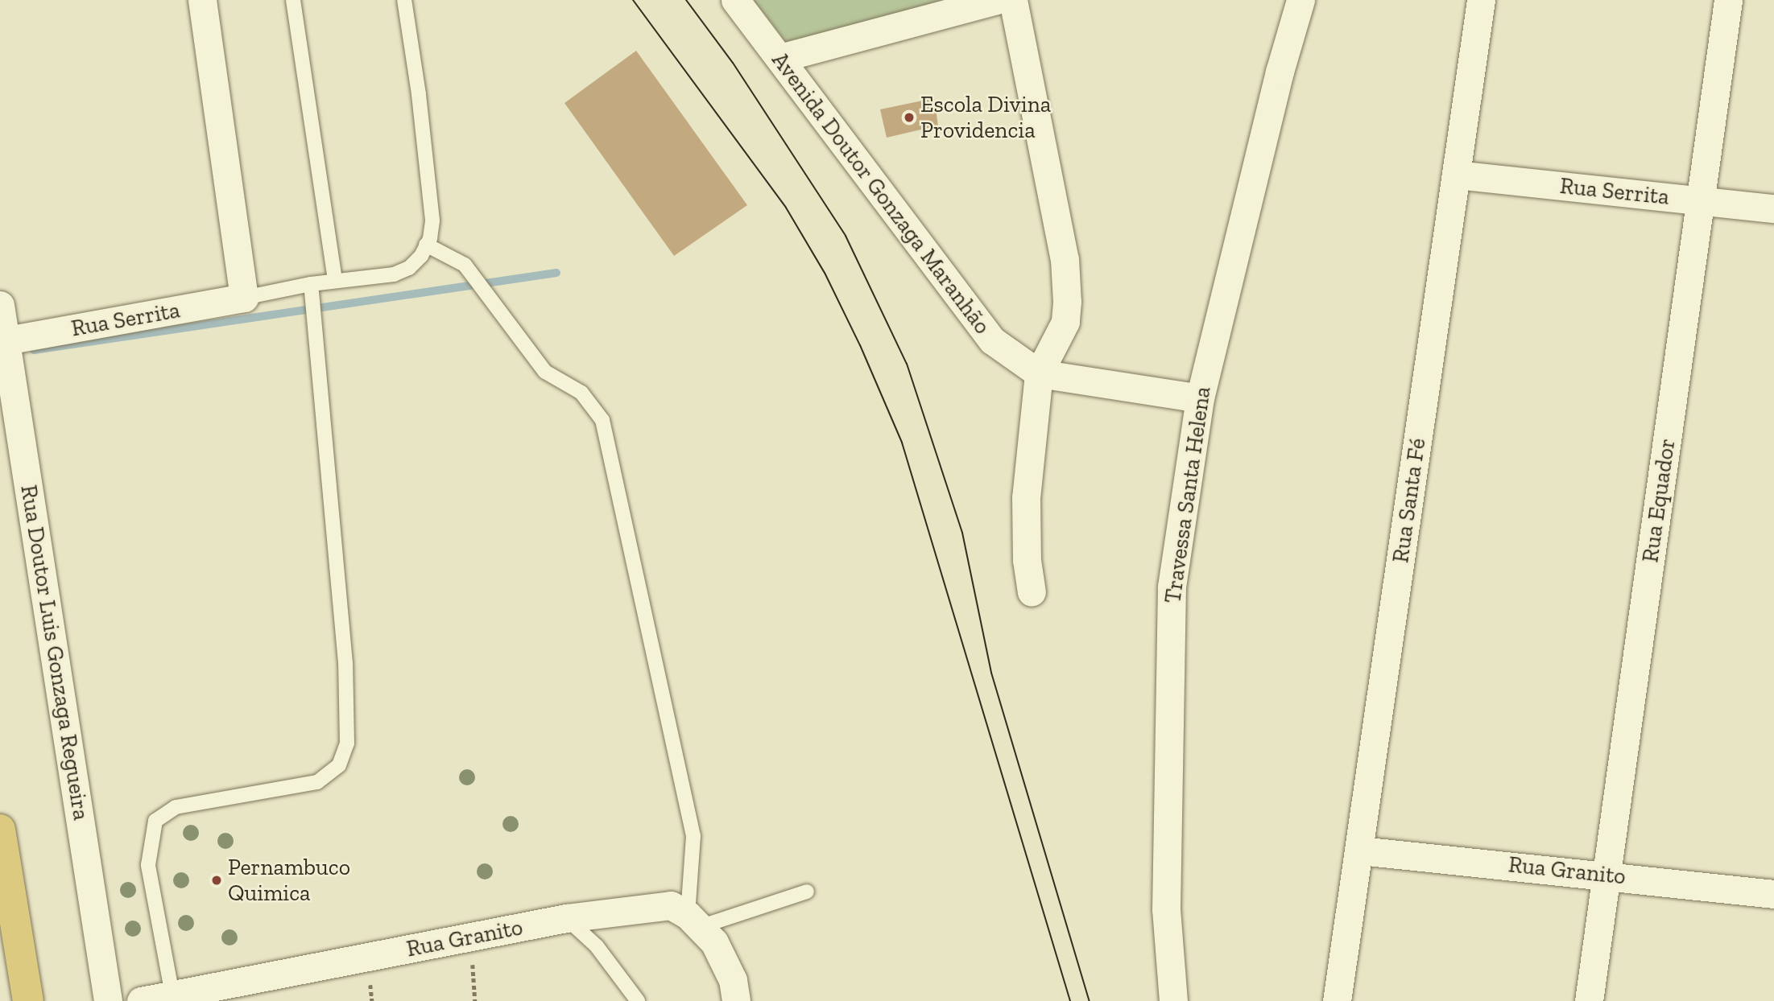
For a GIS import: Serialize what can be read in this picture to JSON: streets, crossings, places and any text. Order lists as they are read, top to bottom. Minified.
{"streets":{"street":["Rua Serrita","Avenida Doutor Gonzaga Maranhão","Travessa Santa Helena","Rua Santa Fé","Rua Equador","Rua Doutor Luis Gonzaga Regueira","Rua Granito"]},"crossings":[["Rua Serrita","Rua Santa Fé"],["Rua Serrita","Rua Equador"],["Rua Serrita","Rua Doutor Luis Gonzaga Regueira"],["Rua Santa Fé","Rua Granito"],["Rua Equador","Rua Granito"]],"places":["Escola Divina Providencia","Pernambuco Quimica"]}
